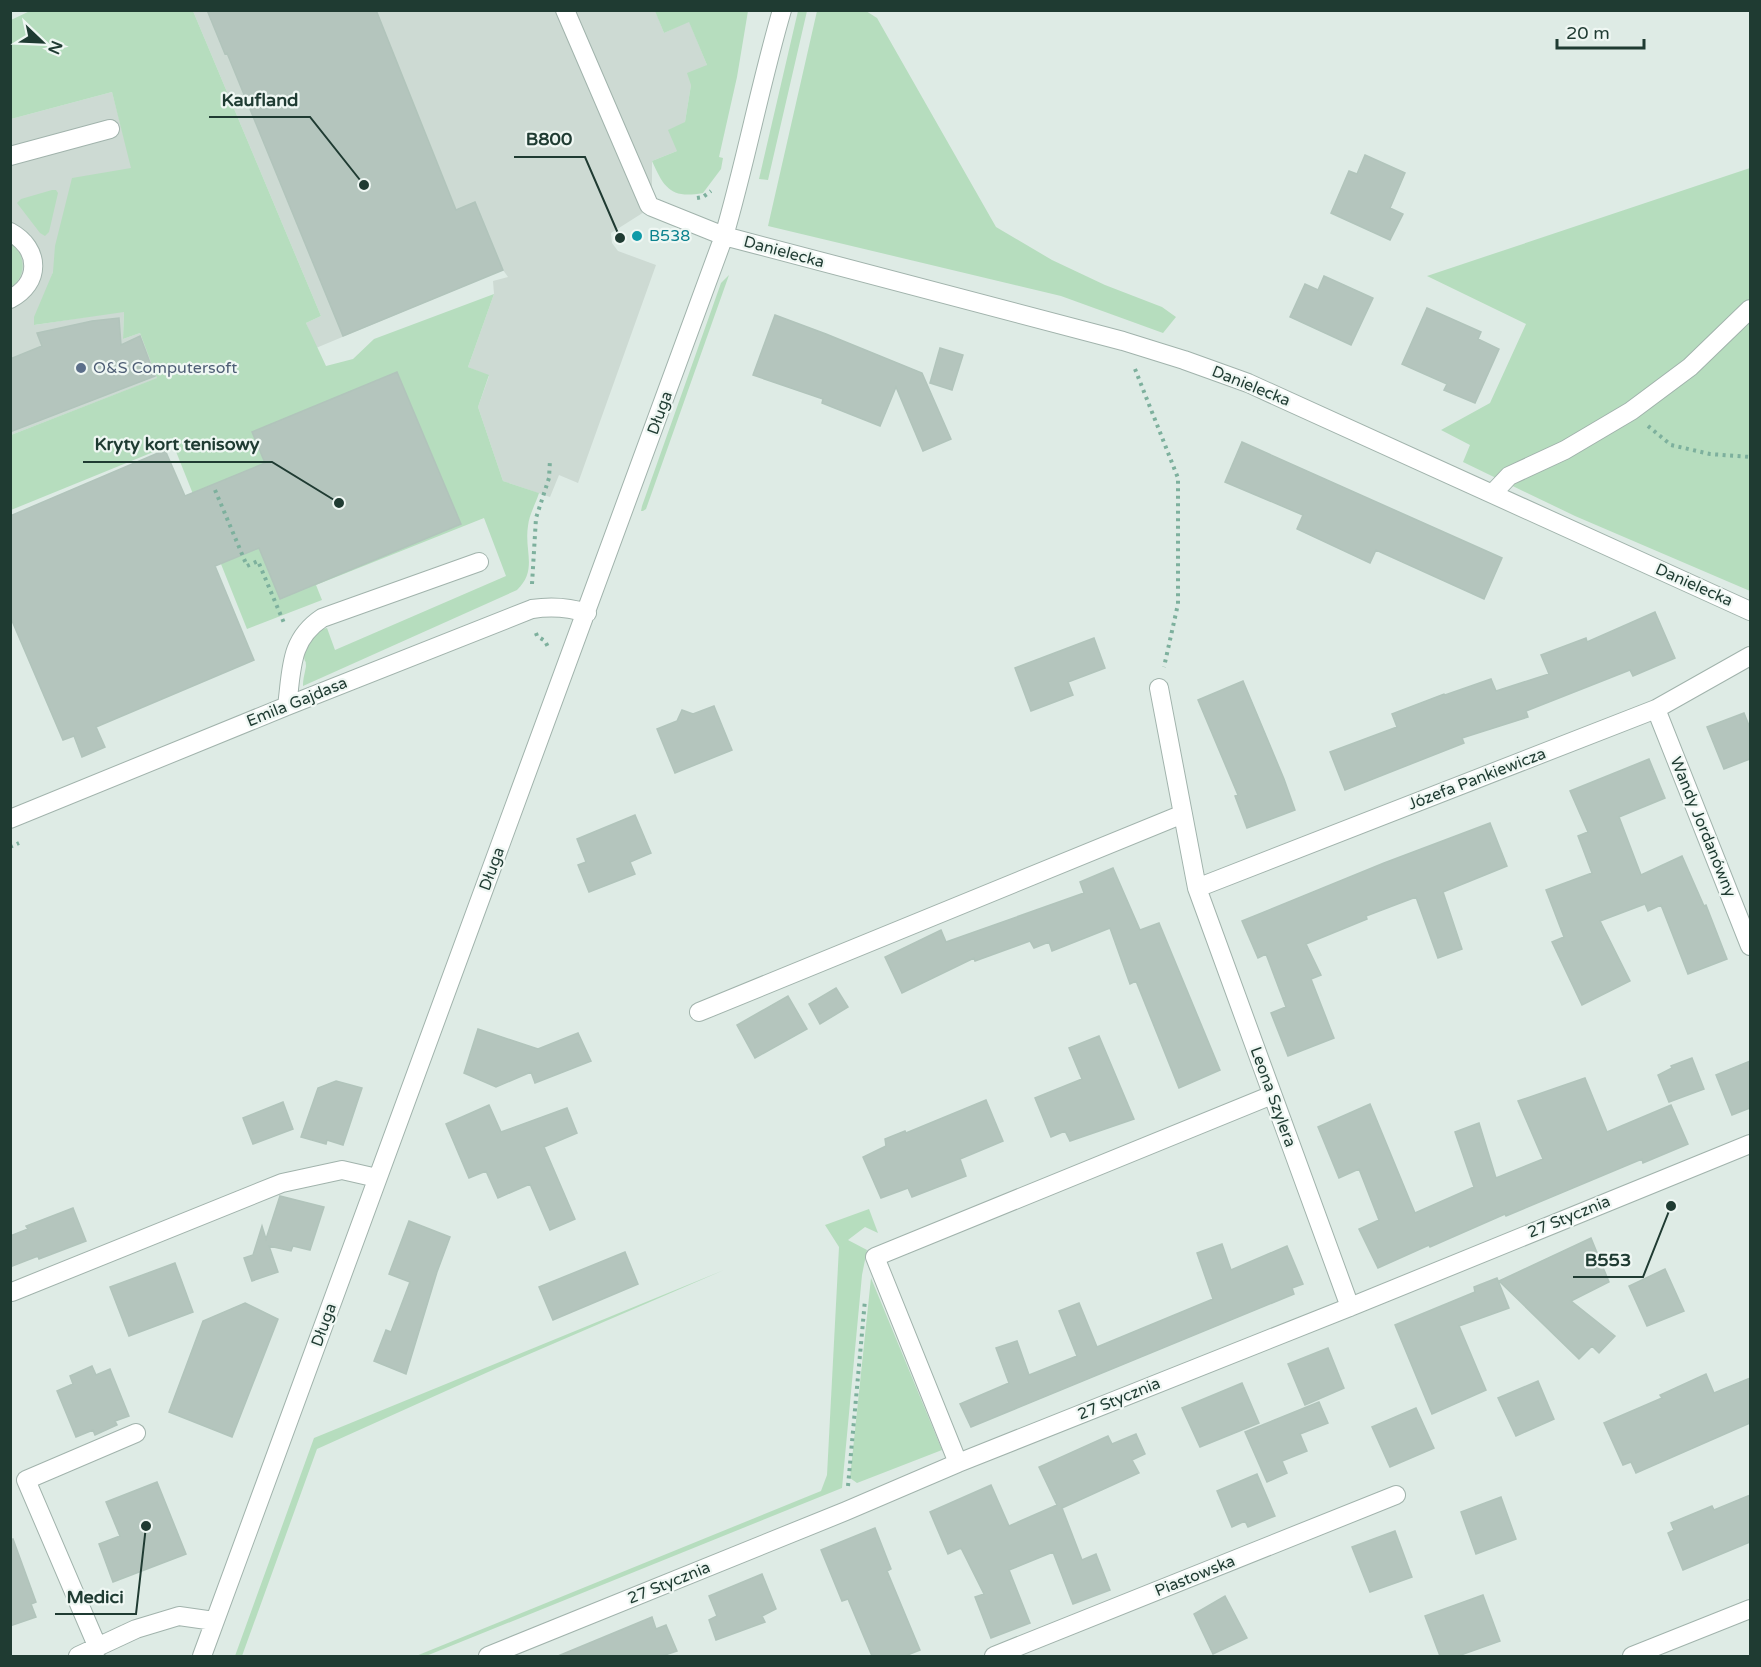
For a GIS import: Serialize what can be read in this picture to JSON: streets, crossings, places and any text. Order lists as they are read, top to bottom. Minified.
{"streets":{"street":["Danielecka","Długa","Emila Gajdasa","Józefa Pankiewicza","Wandy Jordanówny","Leona Szylera","27 Stycznia","Piastowska"]},"crossings":[["Danielecka","Długa"],["Długa","Emila Gajdasa"],["Józefa Pankiewicza","Wandy Jordanówny"],["Józefa Pankiewicza","Leona Szylera"],["Leona Szylera","27 Stycznia"]],"places":["Kaufland","B538","B800","O&S Computersoft","Kryty kort tenisowy","B553","Medici"],"scale_bar":"20 m","north":"bottom right"}
